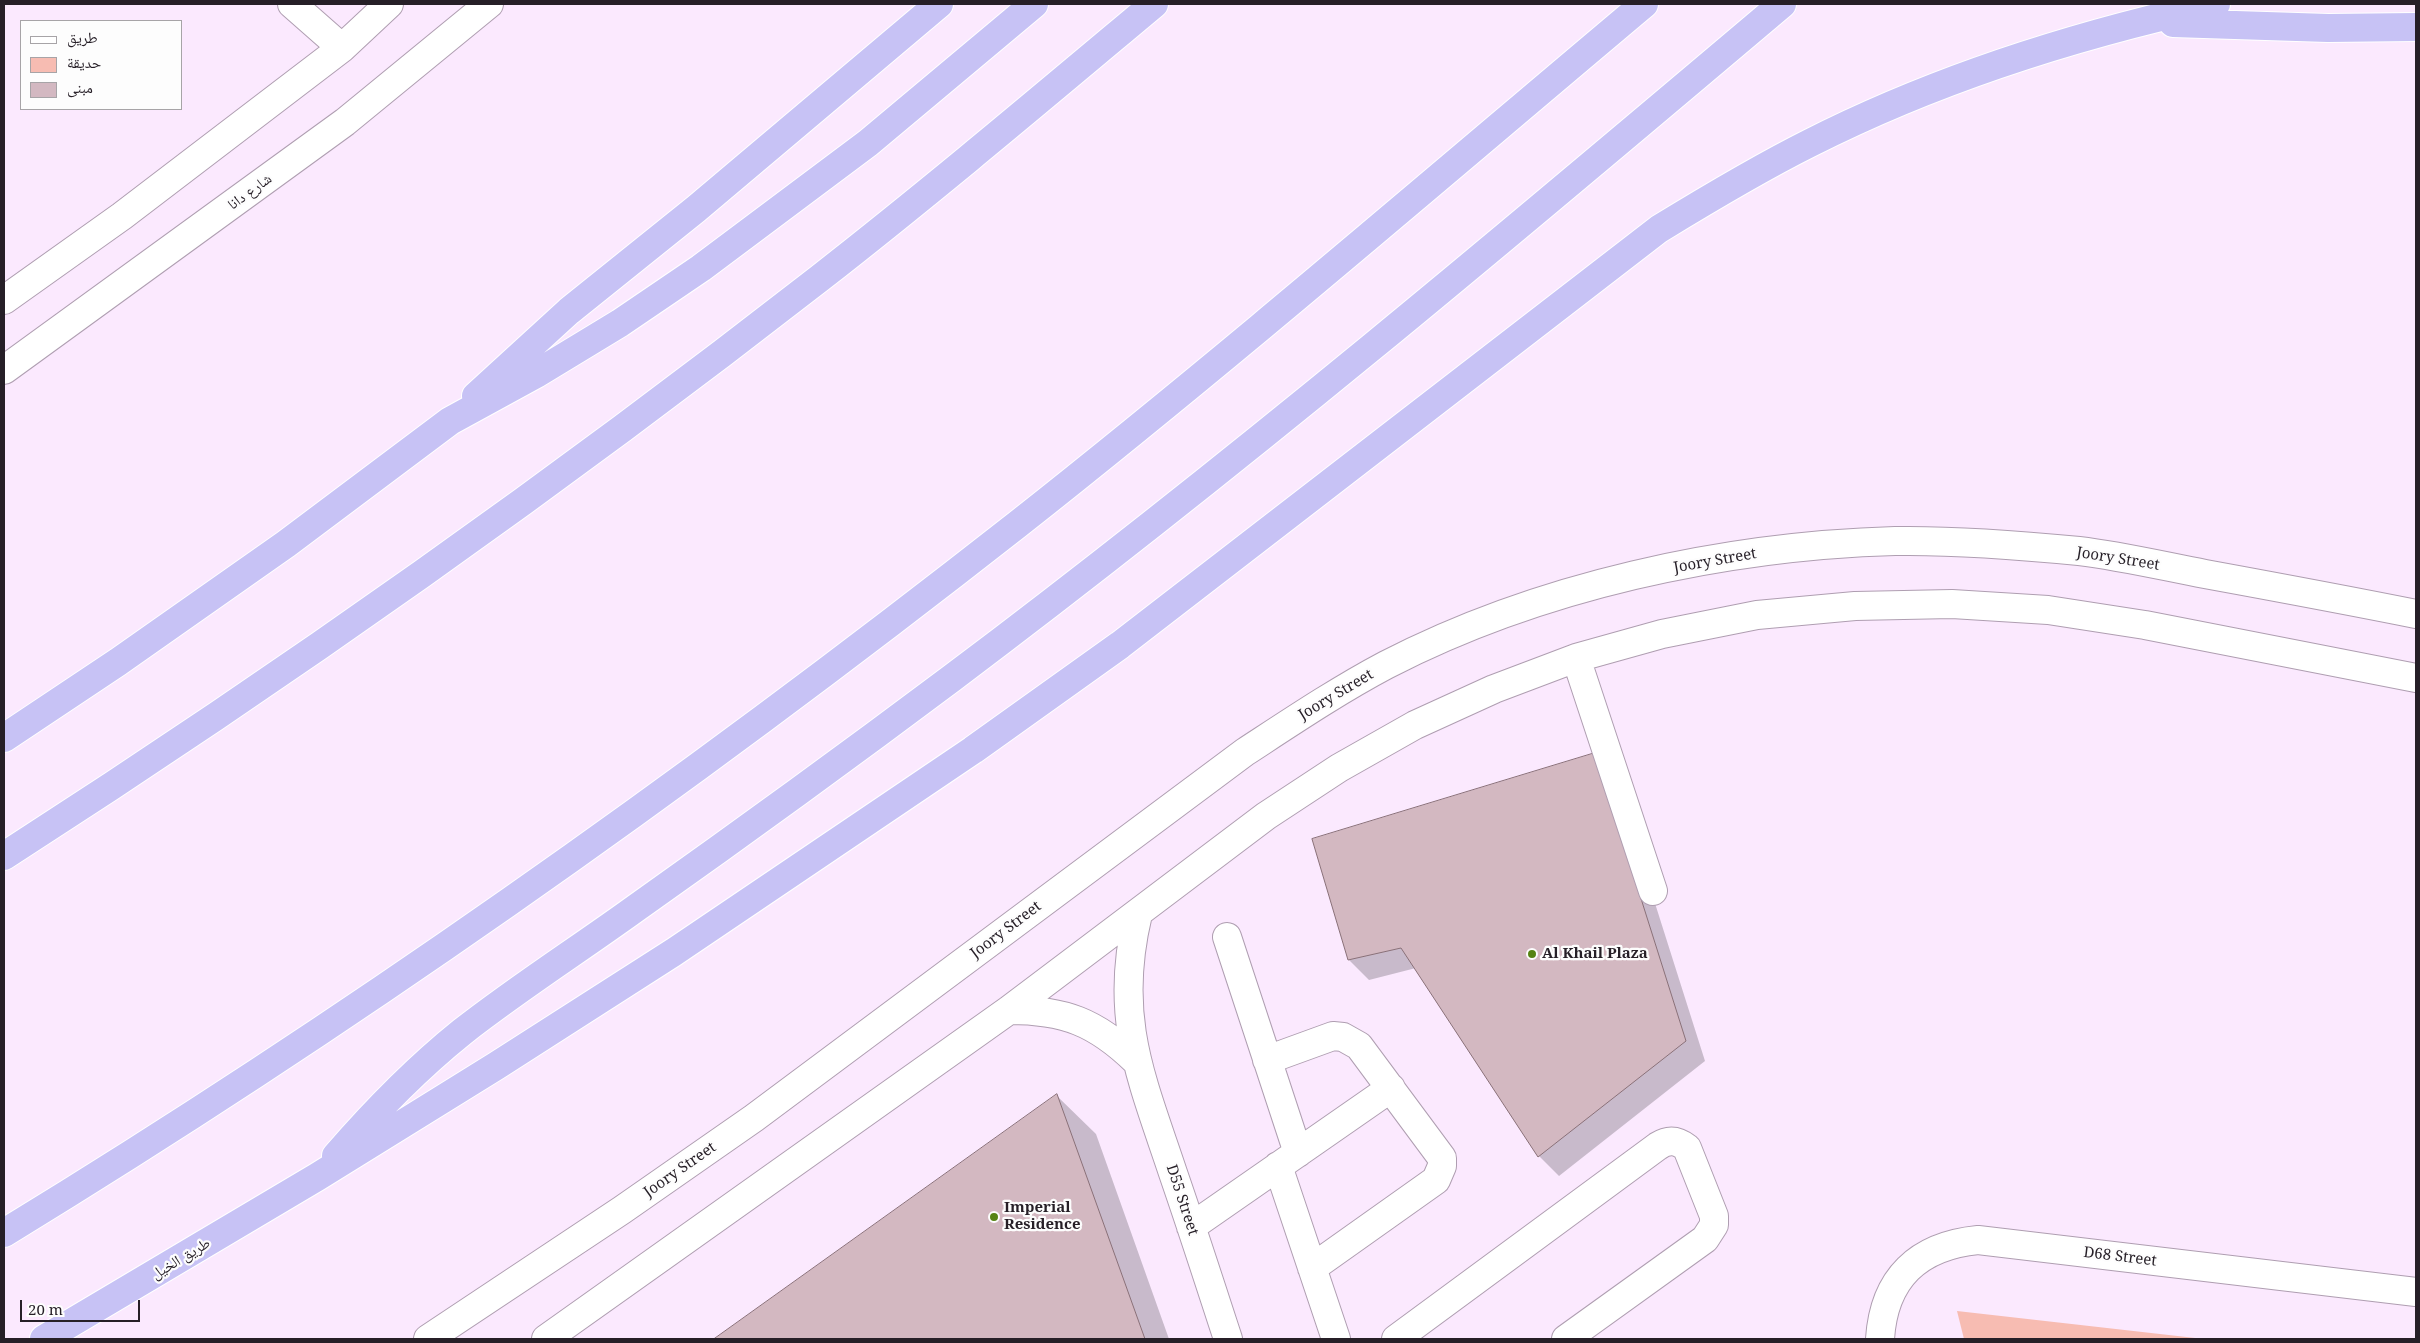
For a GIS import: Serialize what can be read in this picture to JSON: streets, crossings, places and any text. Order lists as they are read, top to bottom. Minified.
{"streets":{"highway":["طريق الخيل"],"street":["شارع دانا","Joory Street","D55 Street","D68 Street"]},"places":["Al Khail Plaza","Imperial Residence"],"legend":["طريق","حديقة","مبنى"],"scale_bar":"20 m"}
